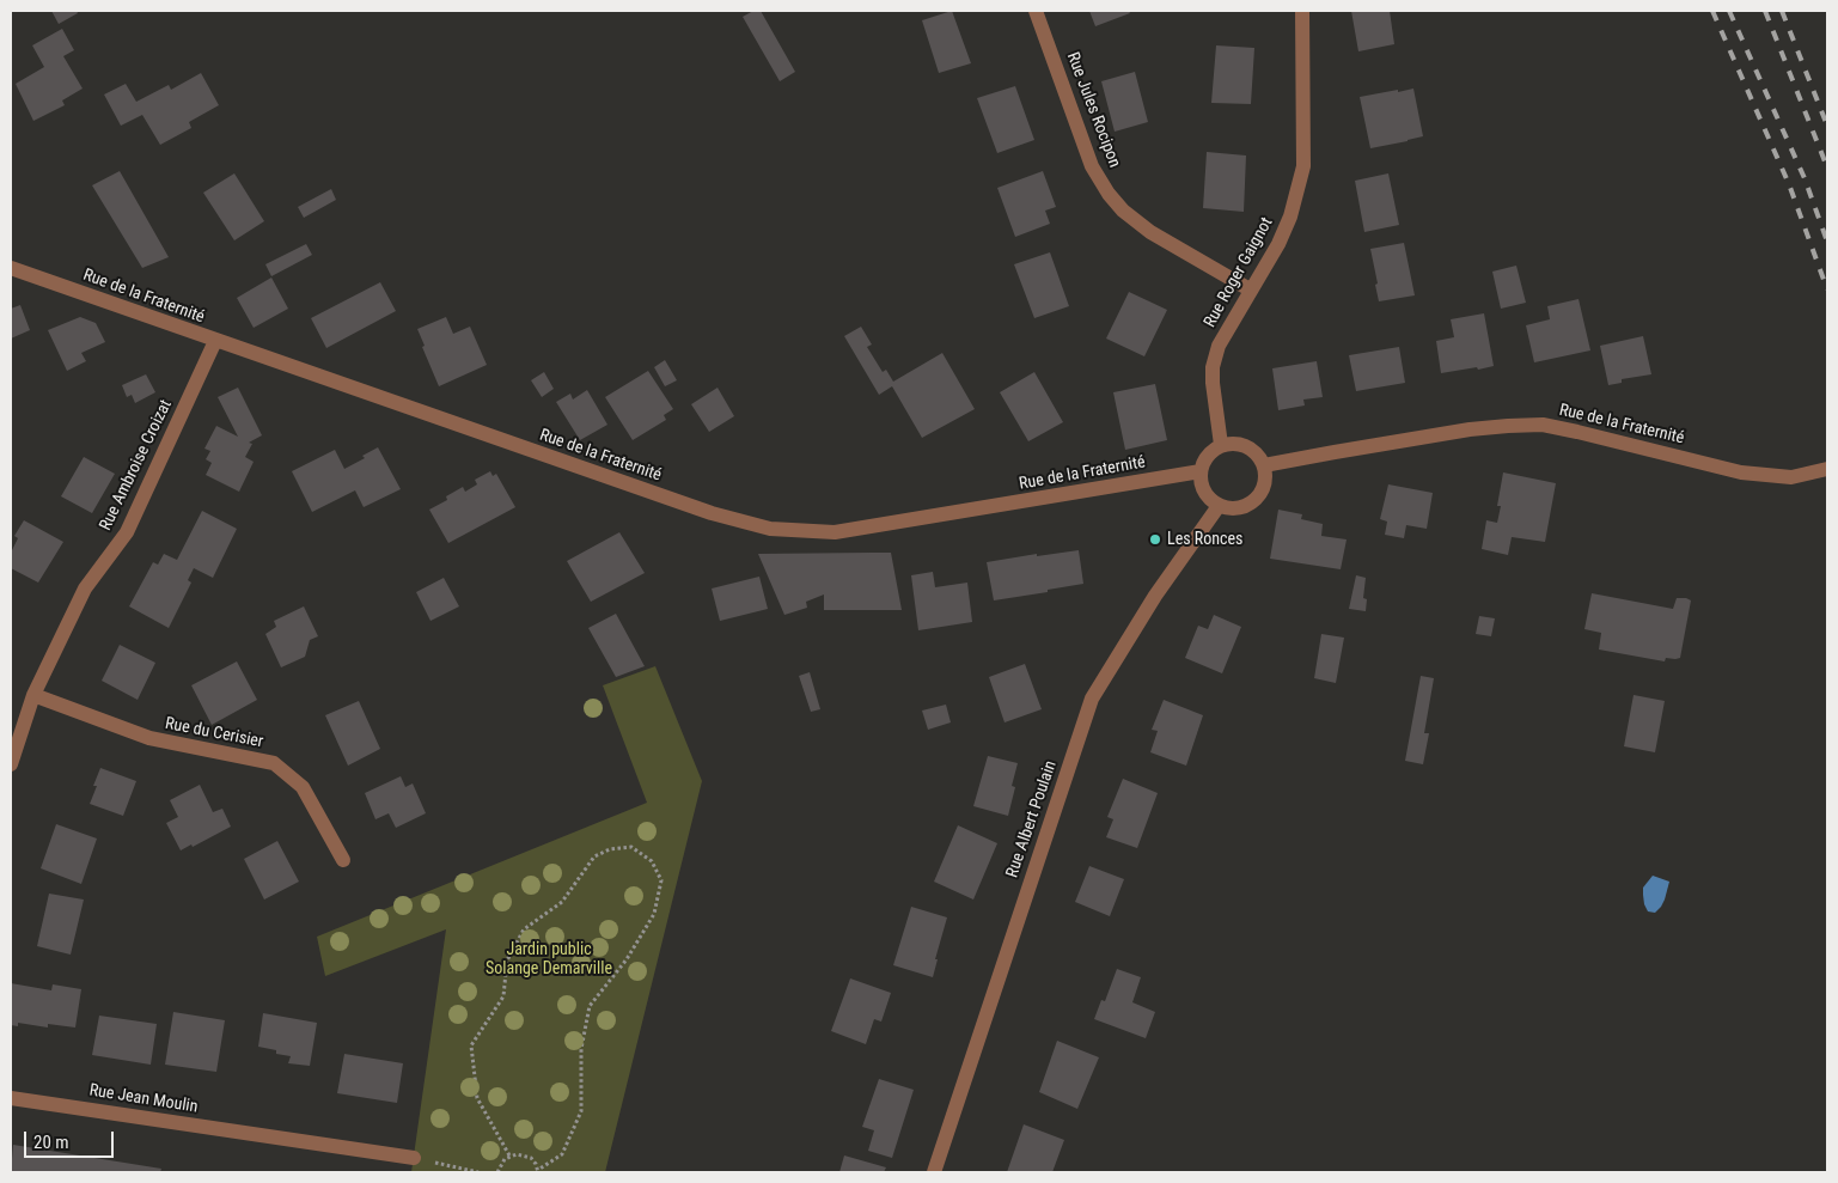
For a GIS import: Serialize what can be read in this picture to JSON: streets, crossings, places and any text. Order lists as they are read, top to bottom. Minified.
{"streets":{"street":["Rue Jules Rocipon","Rue Roger Gaignot","Rue de la Fraternité","Rue Ambroise Croizat","Rue du Cerisier","Rue Albert Poulain","Rue Jean Moulin"]},"crossings":[["Rue Jules Rocipon","Rue Roger Gaignot"],["Rue Roger Gaignot","Rue de la Fraternité"],["Rue Roger Gaignot","Rue Albert Poulain"],["Rue de la Fraternité","Rue Ambroise Croizat"],["Rue de la Fraternité","Rue Albert Poulain"],["Rue Ambroise Croizat","Rue du Cerisier"]],"parks":["Jardin public Solange Demarville"],"places":["Les Ronces"],"scale_bar":"20 m"}
